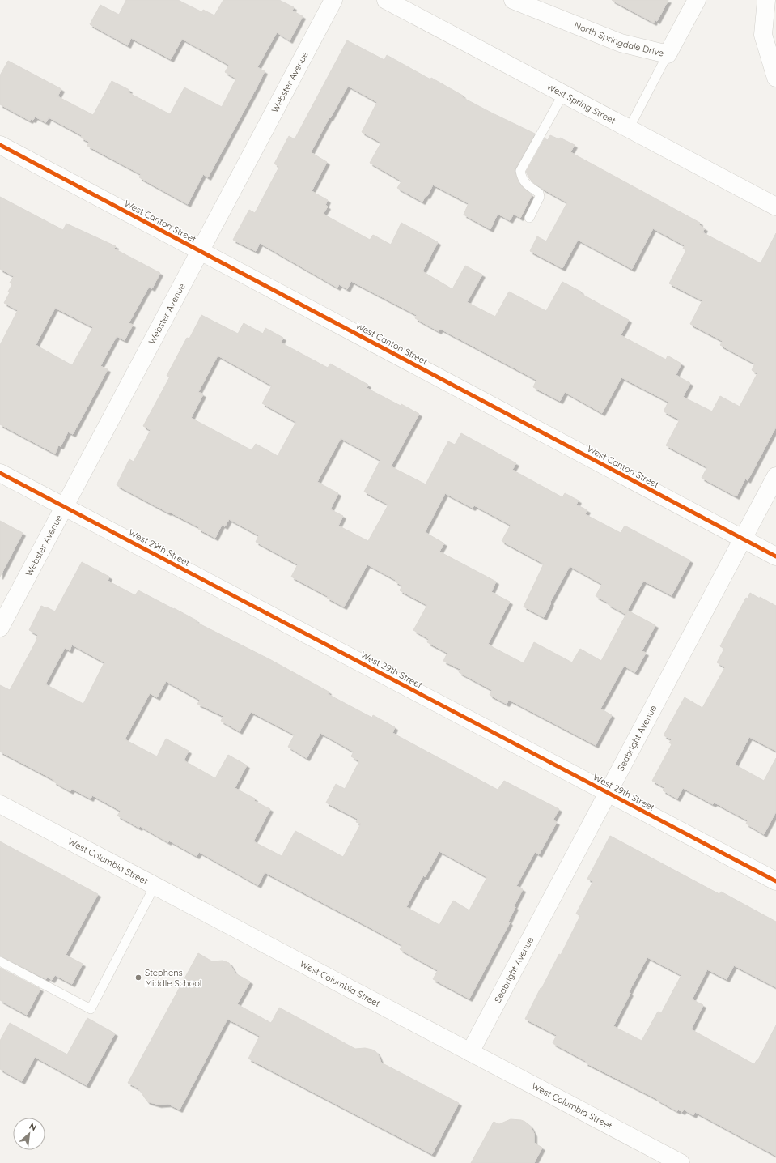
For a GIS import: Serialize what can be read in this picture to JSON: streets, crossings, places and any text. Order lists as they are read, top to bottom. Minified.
{"streets":{"street":["North Springdale Drive","Webster Avenue","West Spring Street","West Canton Street","West 29th Street","Seabright Avenue","West Columbia Street"]},"crossings":[["Webster Avenue","West Canton Street"],["Webster Avenue","West 29th Street"],["West Canton Street","Seabright Avenue"],["West 29th Street","Seabright Avenue"],["Seabright Avenue","West Columbia Street"]],"places":["Stephens Middle School"],"north":"top right"}
